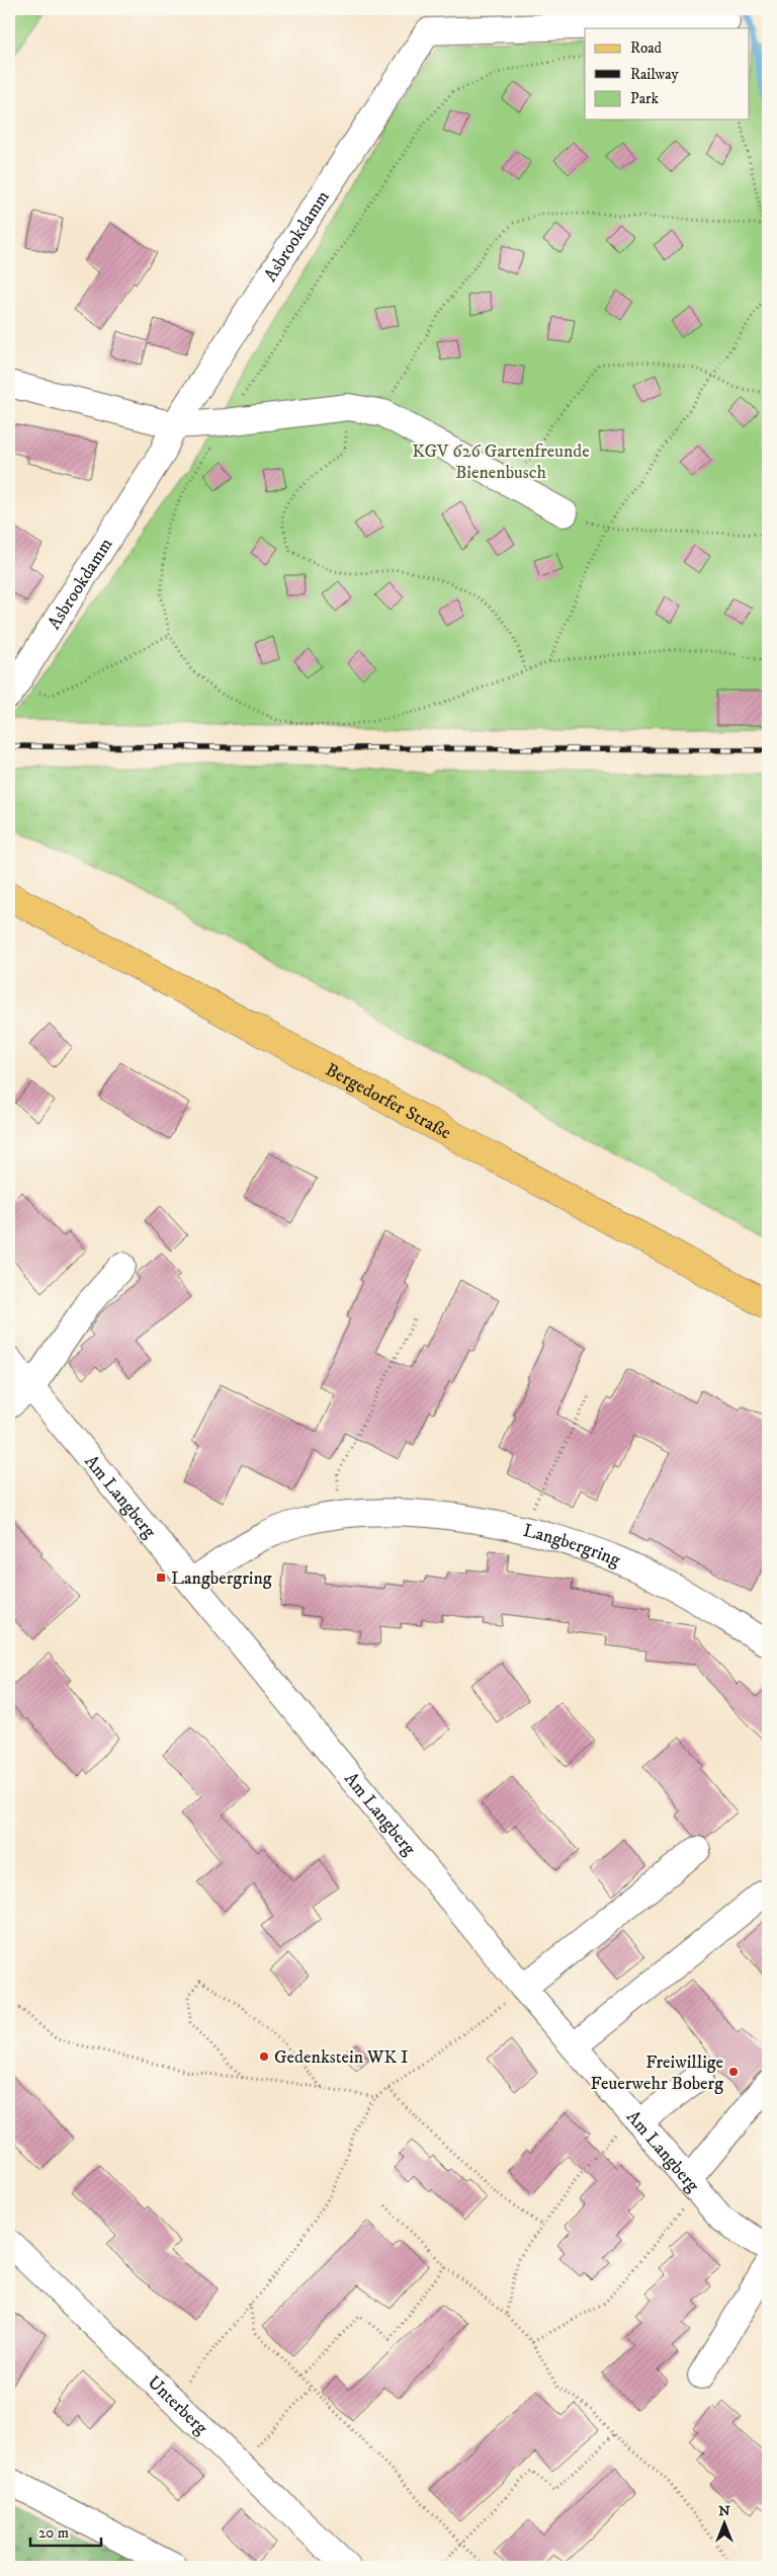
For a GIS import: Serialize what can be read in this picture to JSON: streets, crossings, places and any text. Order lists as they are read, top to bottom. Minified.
{"streets":{"main road":["Bergedorfer Straße"],"street":["Asbrookdamm","Am Langberg","Langbergring","Unterberg"]},"crossings":[["Am Langberg","Langbergring"]],"parks":["KGV 626 Gartenfreunde Bienenbusch"],"places":{"transit":["Langbergring"],"other":["Gedenkstein WK I","Freiwillige Feuerwehr Boberg"]},"legend":["Road","Railway","Park"],"scale_bar":"20 m","north":"top"}
